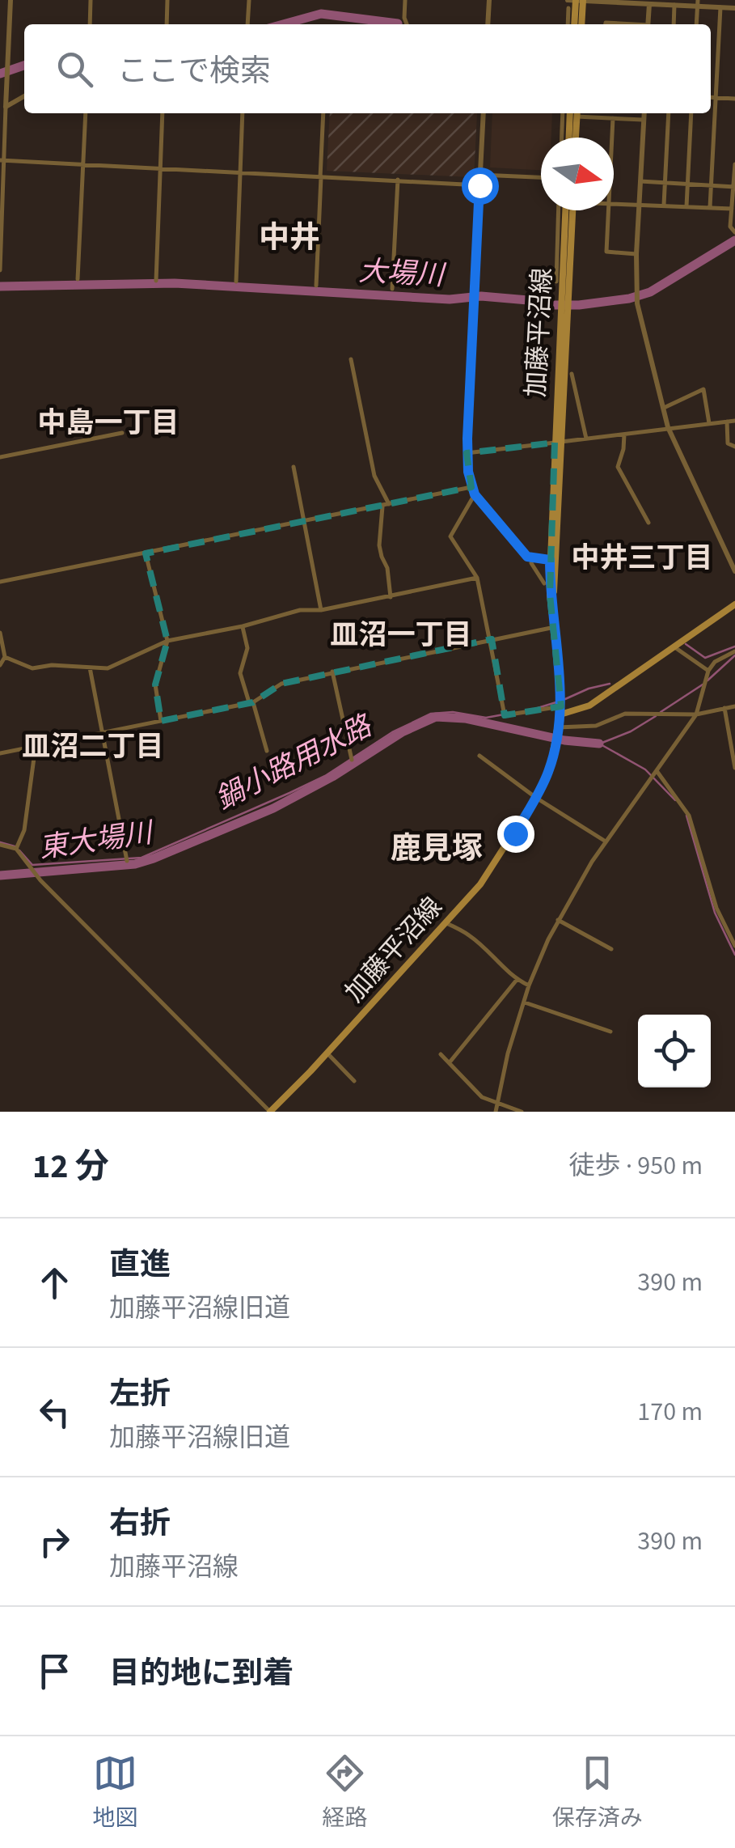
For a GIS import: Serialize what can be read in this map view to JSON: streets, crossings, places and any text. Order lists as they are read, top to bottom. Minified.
{"streets":{"main road":["加藤平沼線"]},"districts":["中井","中島一丁目","中井三丁目","皿沼一丁目","皿沼二丁目","鹿見塚"],"water":["大場川","鍋小路用水路","東大場川"],"north":"right","page":{"search":"ここで検索","heading":["12 分","徒歩 · 950 m"],"list":[["直進","加藤平沼線旧道","390 m"],["左折","加藤平沼線旧道","170 m"],["右折","加藤平沼線","390 m"],"目的地に到着"],"nav":["地図","経路","保存済み"]}}
